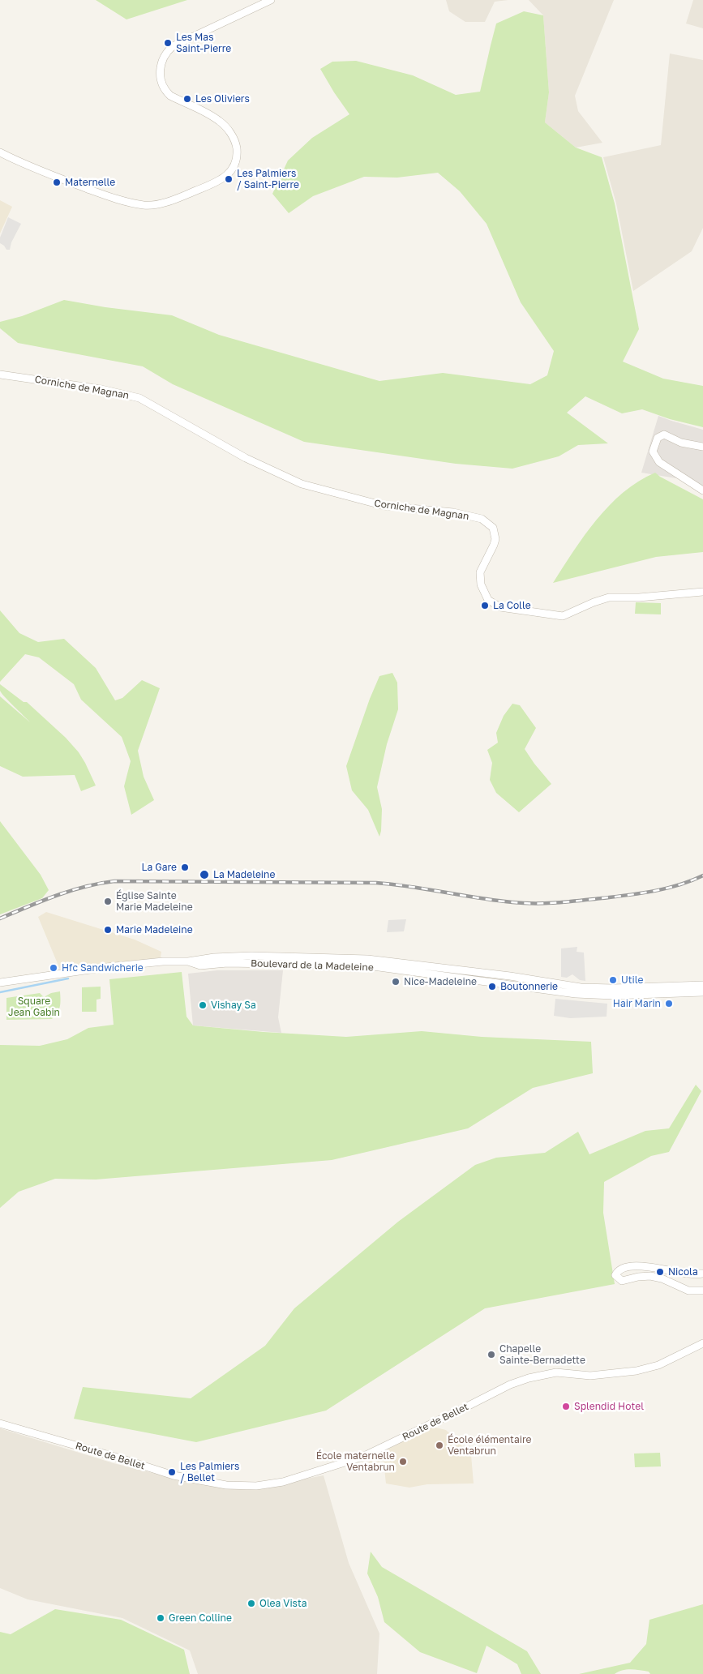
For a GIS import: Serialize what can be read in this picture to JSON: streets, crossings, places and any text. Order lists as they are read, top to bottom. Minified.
{"streets":{"street":["Corniche de Magnan","Boulevard de la Madeleine","Route de Bellet"]},"parks":["Square Jean Gabin"],"places":["Les Mas Saint-Pierre","Les Oliviers","Les Palmiers / Saint-Pierre","Maternelle","La Colle","La Gare","La Madeleine","Église Sainte Marie Madeleine","Marie Madeleine","Hfc Sandwicherie","Utile","Nice-Madeleine","Boutonnerie","Hair Marin","Vishay Sa","Nicola","Chapelle Sainte-Bernadette","Splendid Hotel","École élémentaire Ventabrun","École maternelle Ventabrun","Les Palmiers / Bellet","Olea Vista","Green Colline"]}
